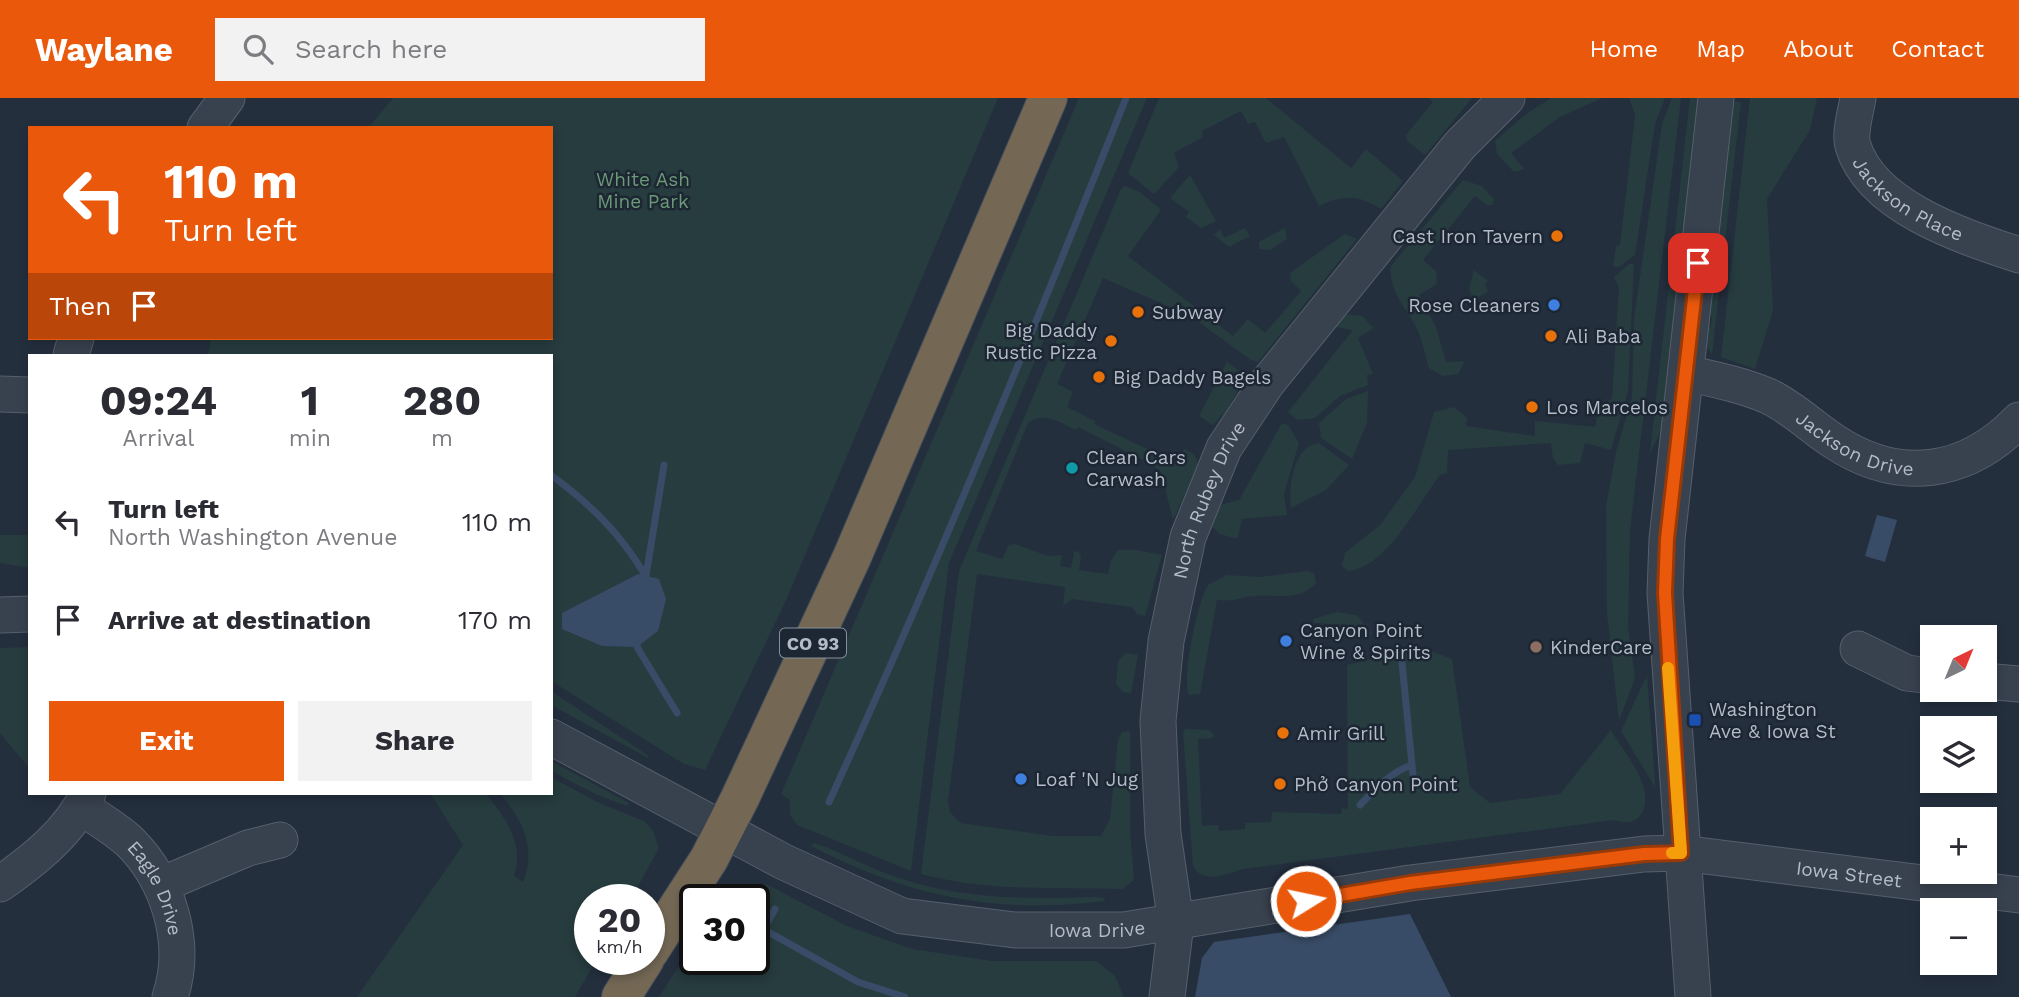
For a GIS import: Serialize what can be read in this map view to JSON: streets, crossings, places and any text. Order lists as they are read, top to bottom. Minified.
{"streets":{"highway":["CO 93"],"street":["Jackson Place","Jackson Drive","North Rubey Drive","Iowa Street","Eagle Drive","Iowa Drive"]},"crossings":[["North Rubey Drive","Iowa Drive"],["CO 93","Iowa Drive"],["Iowa Street","Iowa Drive"]],"parks":["White Ash Mine Park"],"places":{"other":["Cast Iron Tavern","Rose Cleaners","Subway","Ali Baba","Big Daddy Rustic Pizza","Big Daddy Bagels","Los Marcelos","Clean Cars Carwash","Canyon Point Wine & Spirits","KinderCare","Amir Grill","Loaf 'N Jug","Phở Canyon Point"],"transit":["Washington Ave & Iowa St"]},"north":"top right","page":{"header":"Waylane","search":"Search here","nav":["Home","Map","About","Contact"],"turn":["110 m","Turn left"],"then":"Then","eta":["09:24","Arrival","1","min","280","m"],"list":[{"name":"Turn left","note":"North Washington Avenue","value":"110 m"},{"name":"Arrive at destination","value":"170 m"}],"map_buttons":["+","−"],"buttons":["Exit","Share"],"speed":"20 km/h","limit":"30"}}
